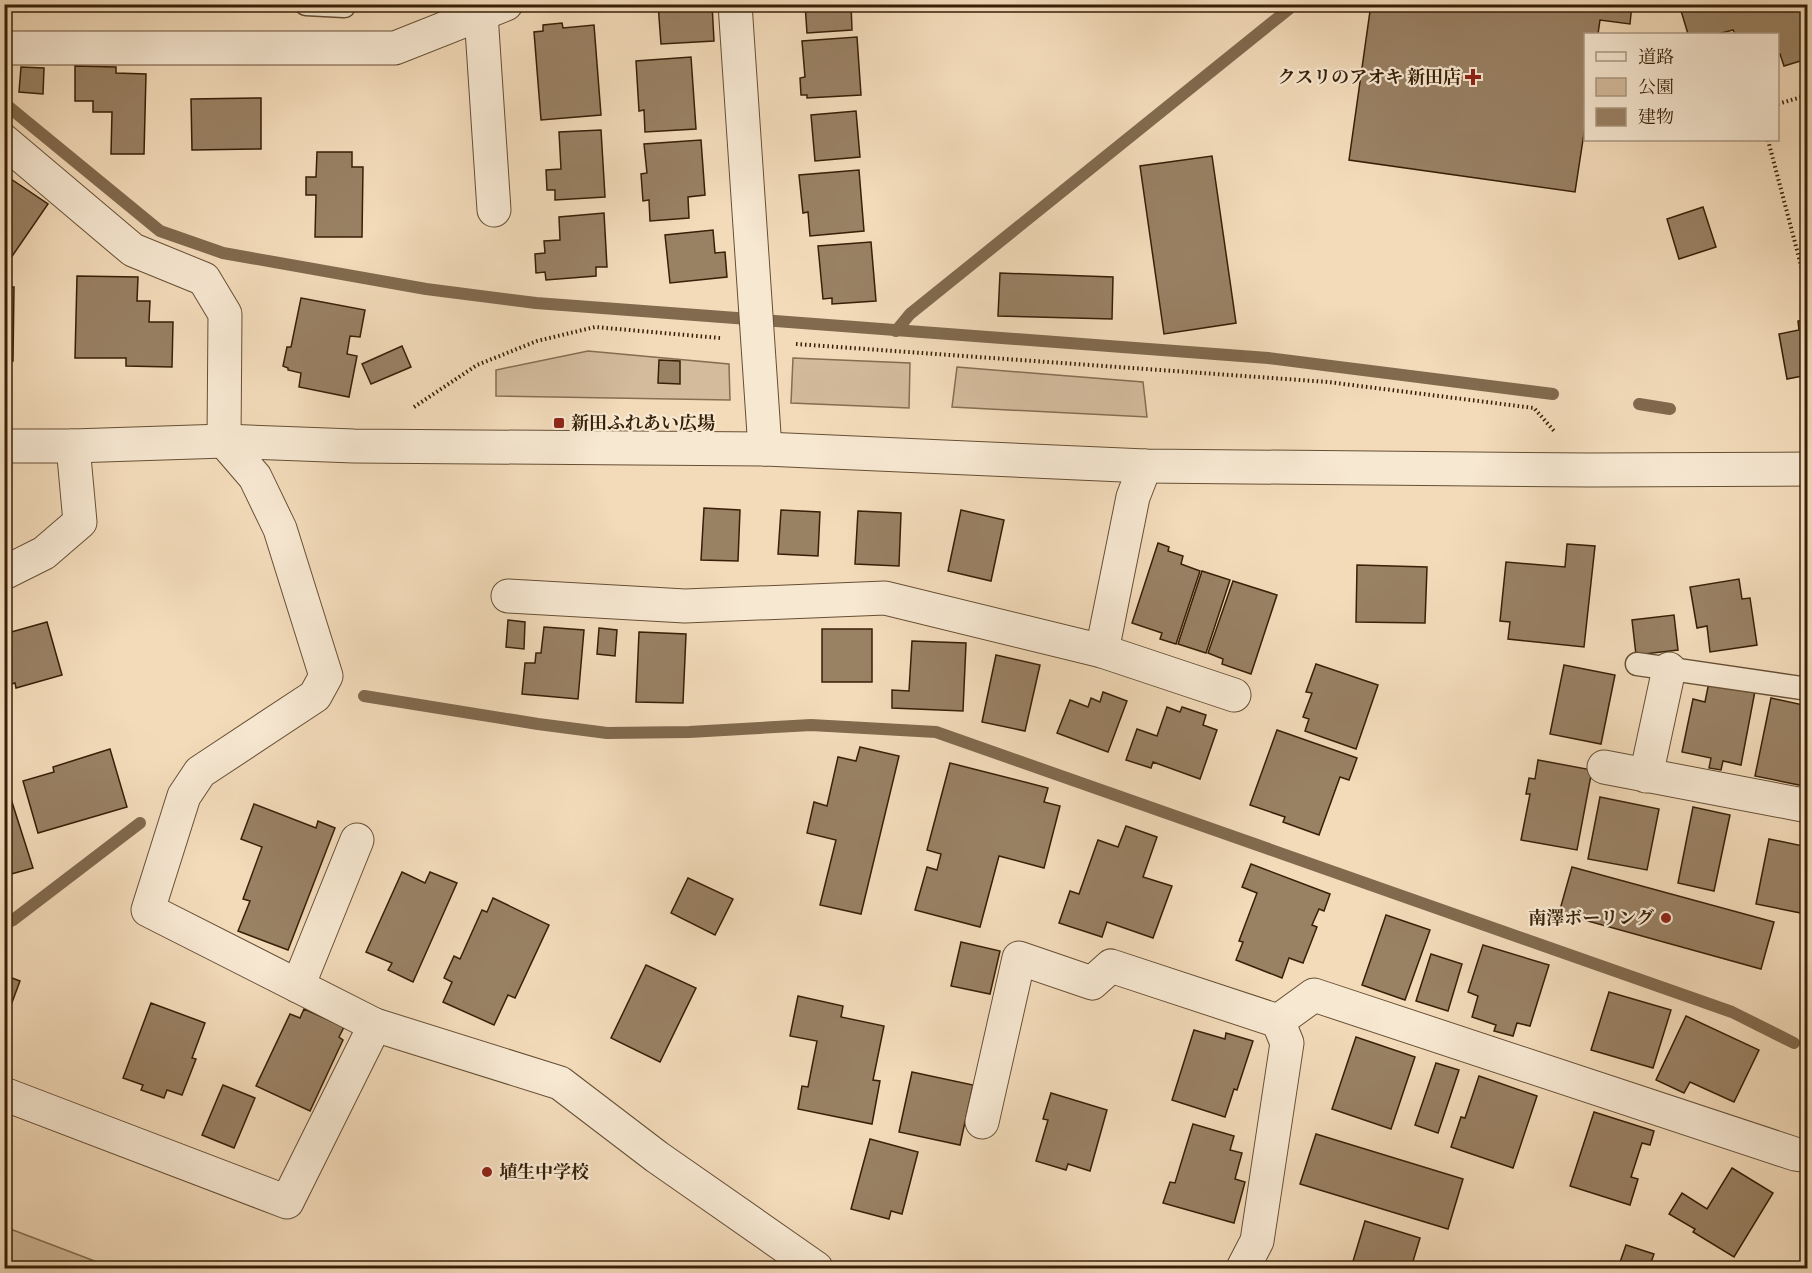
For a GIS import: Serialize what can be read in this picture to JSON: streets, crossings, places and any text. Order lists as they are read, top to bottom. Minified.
{"places":{"health":["クスリのアオキ 新田店"],"transit":["新田ふれあい広場"],"other":["南澤ボーリング","埴生中学校"]},"legend":["道路","公園","建物"]}
